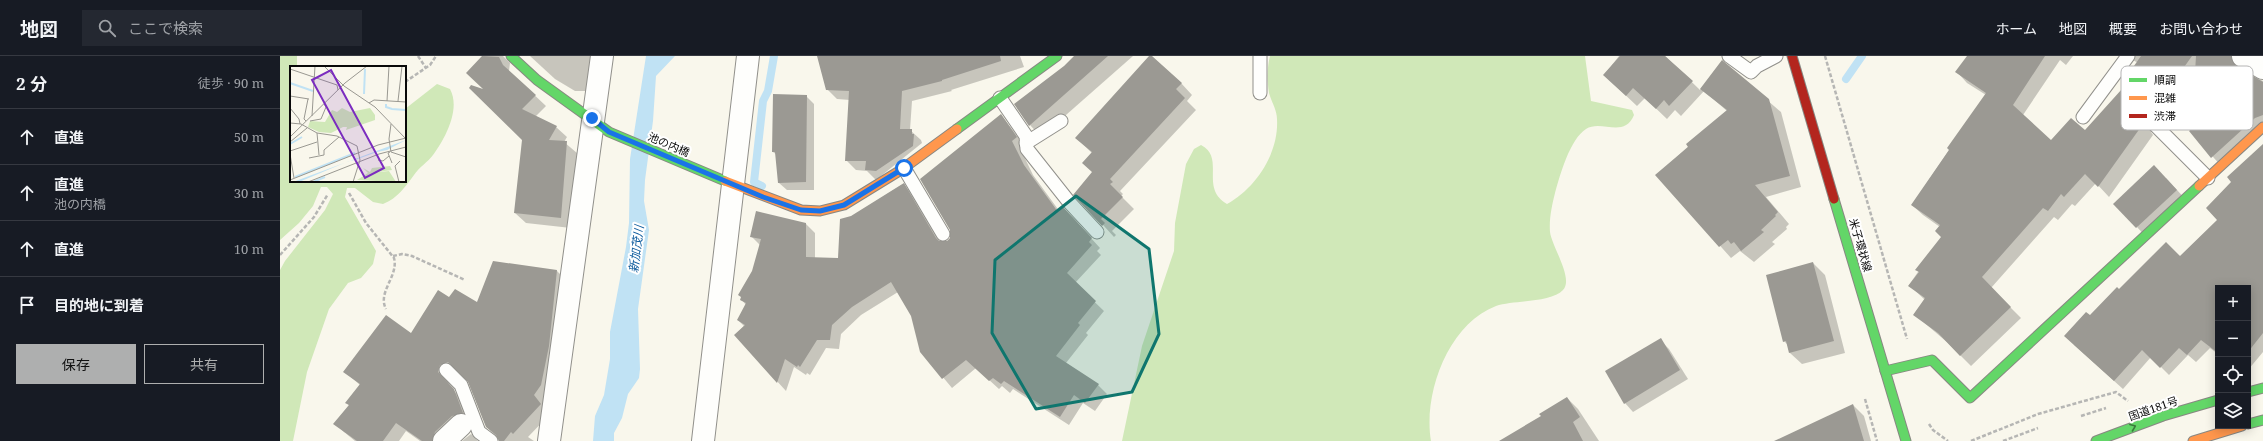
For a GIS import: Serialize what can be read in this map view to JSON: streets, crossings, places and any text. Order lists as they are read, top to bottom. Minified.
{"streets":{"main road":["池の内橋","米子環状線","国道181号"]},"one_way":["国道181号"],"water":["新加茂川"],"legend":["順調","混雑","渋滞"],"page":{"header":"地図","search":"ここで検索","nav":["ホーム","地図","概要","お問い合わせ"],"heading":["2 分","徒歩 · 90 m"],"list":[["直進","50 m"],["直進","池の内橋","30 m"],["直進","10 m"],"目的地に到着"],"map_buttons":["+","−"],"buttons":["保存","共有"]}}
